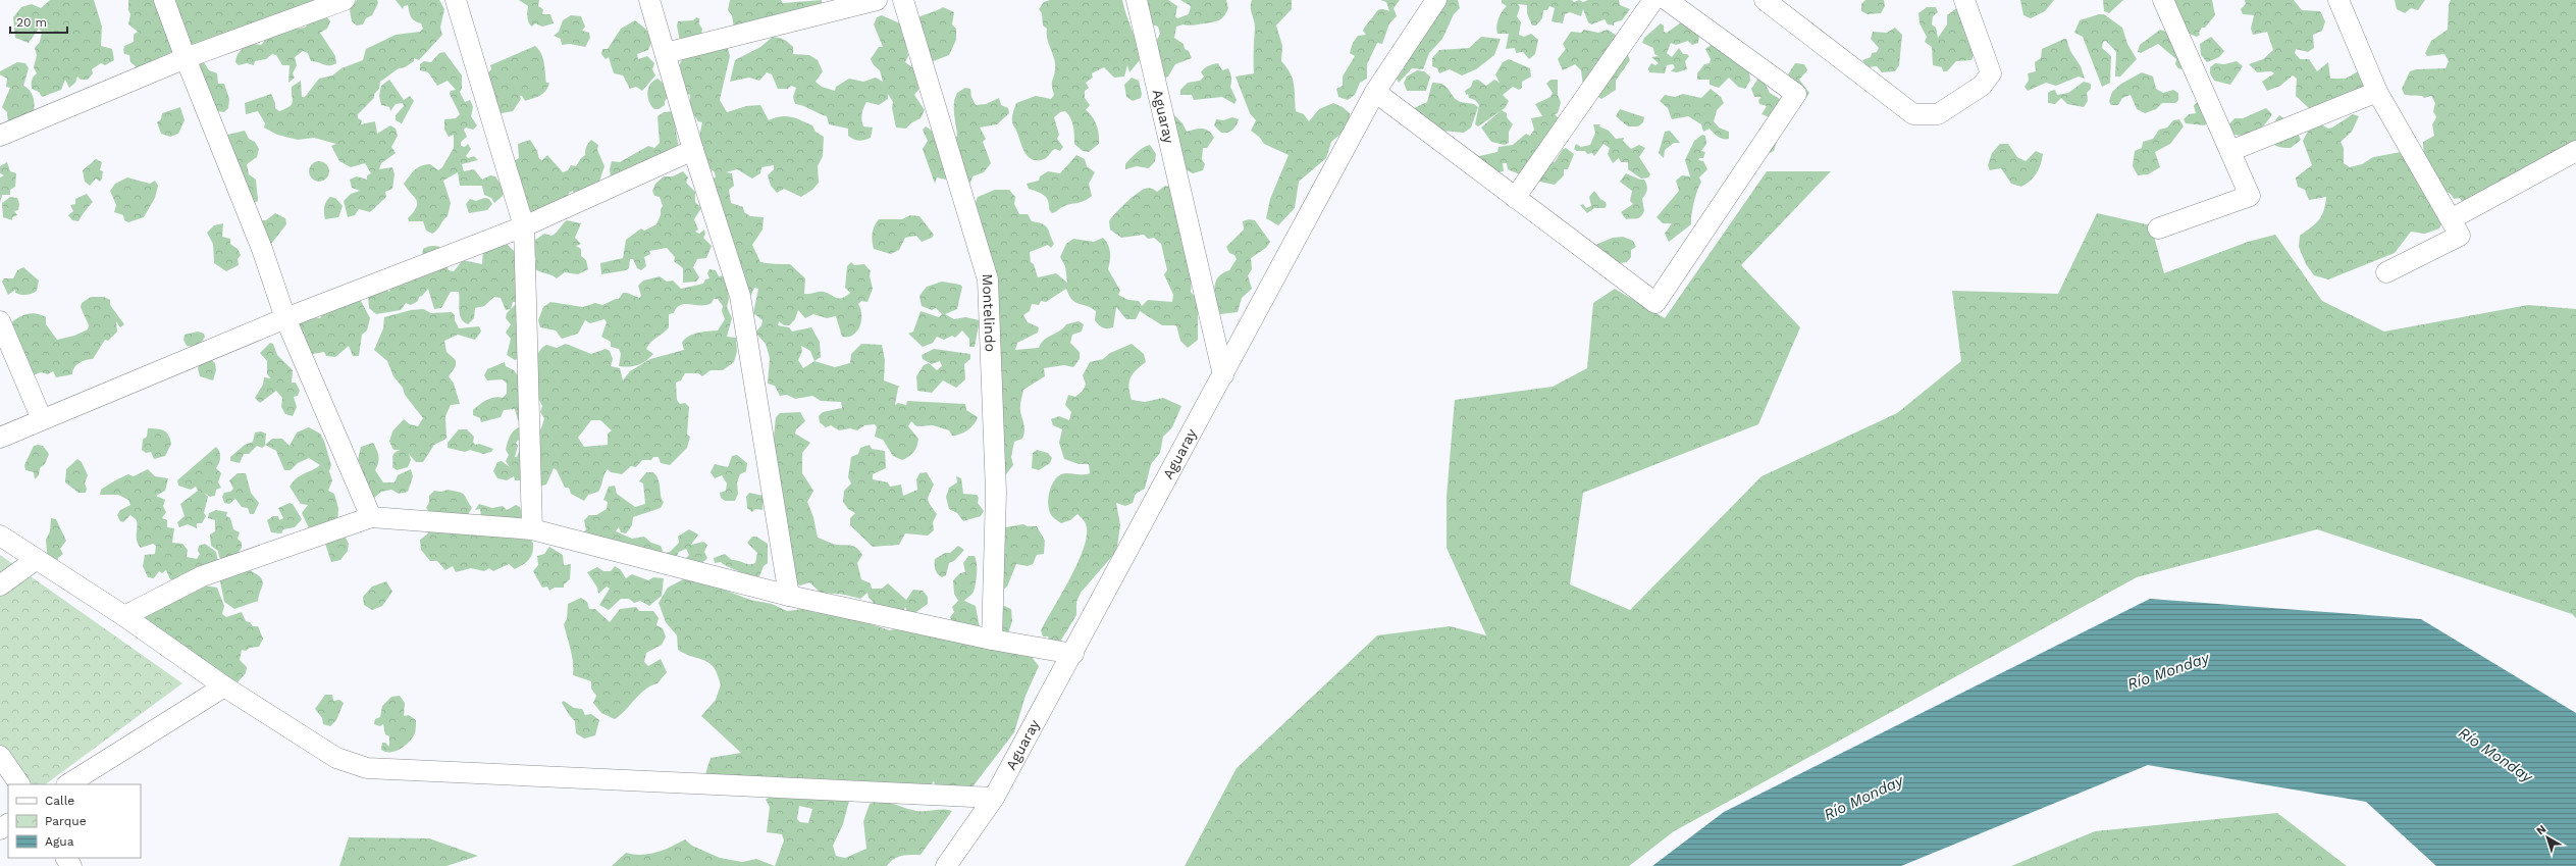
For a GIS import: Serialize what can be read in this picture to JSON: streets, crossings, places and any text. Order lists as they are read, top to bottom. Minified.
{"streets":{"street":["Aguaray","Montelindo"]},"water":["Río Monday"],"legend":["Calle","Parque","Agua"],"scale_bar":"20 m","north":"top left"}
